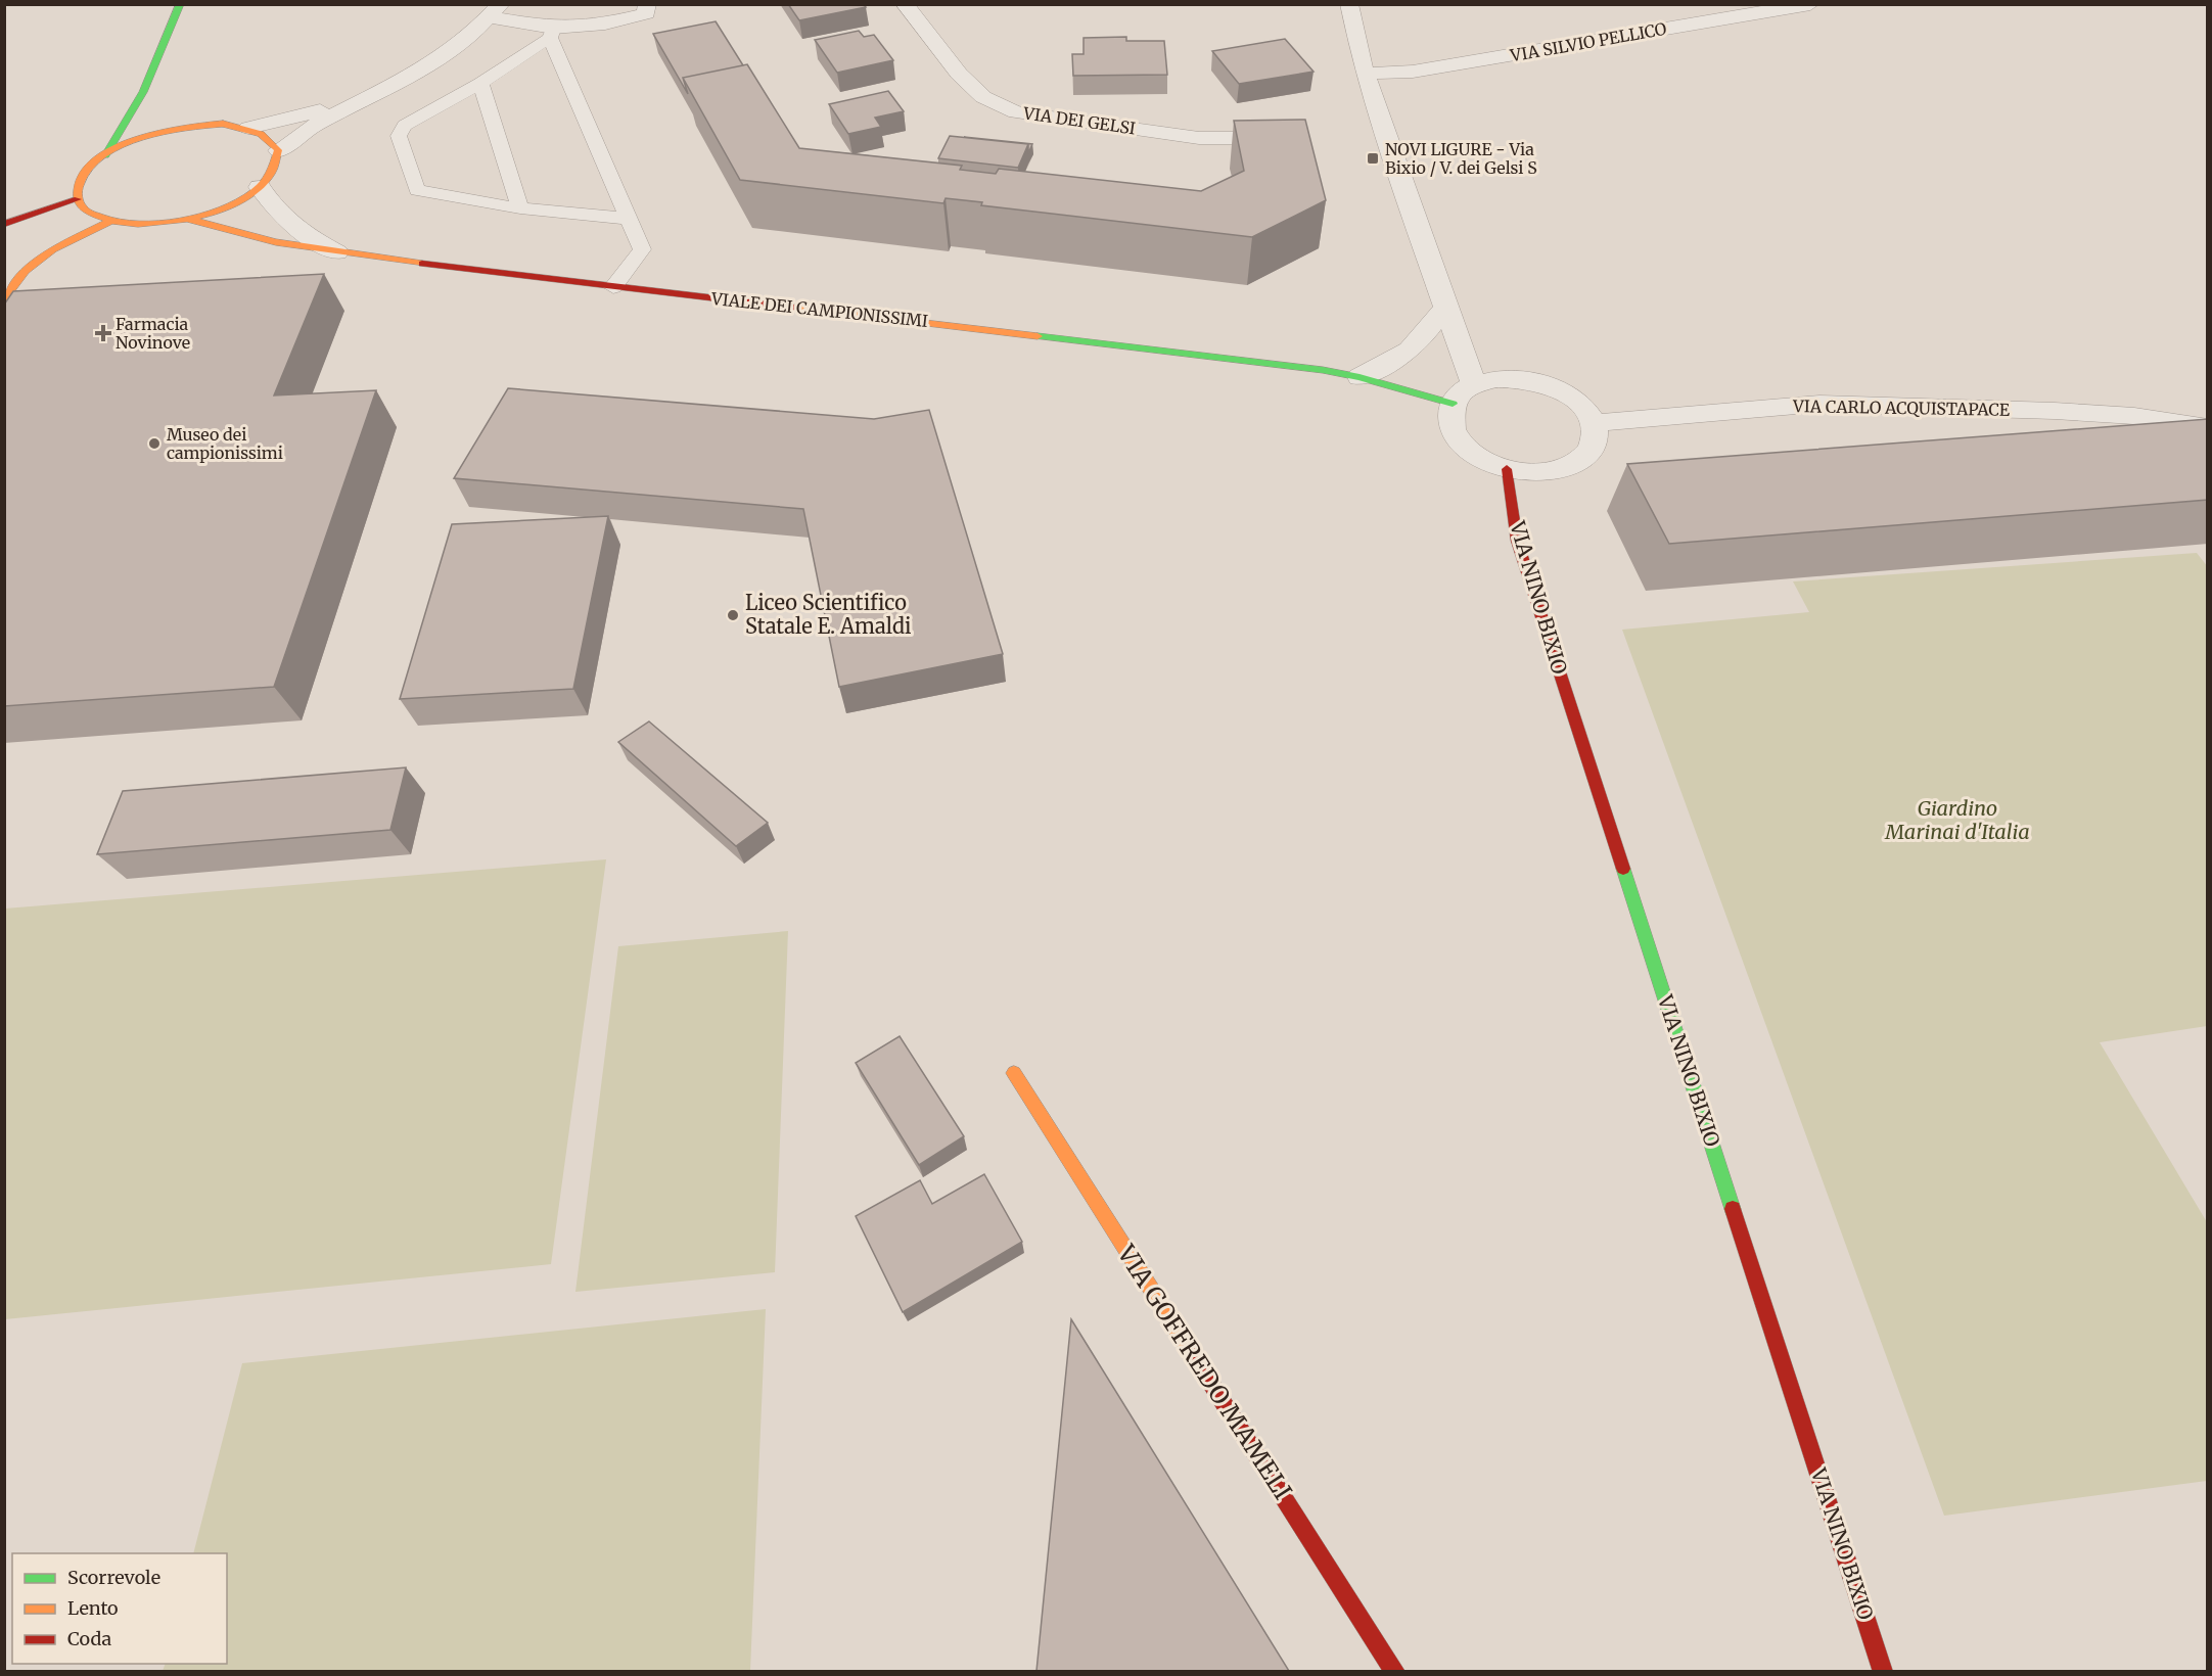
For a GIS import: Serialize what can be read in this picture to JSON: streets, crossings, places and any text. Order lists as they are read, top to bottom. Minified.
{"streets":{"street":["VIA SILVIO PELLICO","VIA DEI GELSI","VIALE DEI CAMPIONISSIMI","VIA CARLO ACQUISTAPACE","VIA NINO BIXIO","VIA GOFFREDO MAMELI"]},"crossings":[["VIALE DEI CAMPIONISSIMI","VIA CARLO ACQUISTAPACE"],["VIALE DEI CAMPIONISSIMI","VIA NINO BIXIO"],["VIA CARLO ACQUISTAPACE","VIA NINO BIXIO"]],"parks":["Giardino Marinai d'Italia"],"places":{"transit":["NOVI LIGURE - Via Bixio / V. dei Gelsi S"],"health":["Farmacia Novinove"],"other":["Museo dei campionissimi","Liceo Scientifico Statale E. Amaldi"]},"legend":["Scorrevole","Lento","Coda"]}
